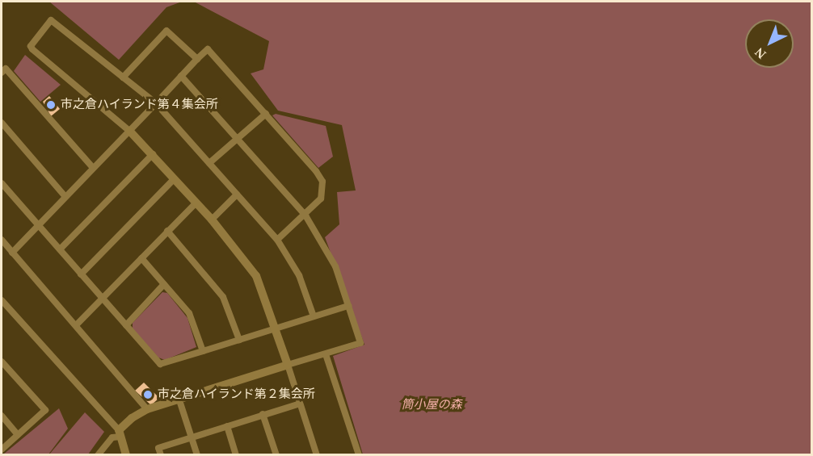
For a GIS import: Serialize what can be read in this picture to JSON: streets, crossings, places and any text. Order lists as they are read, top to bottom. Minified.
{"parks":["筒小屋の森"],"places":["市之倉ハイランド第４集会所","市之倉ハイランド第２集会所"],"north":"bottom left"}
